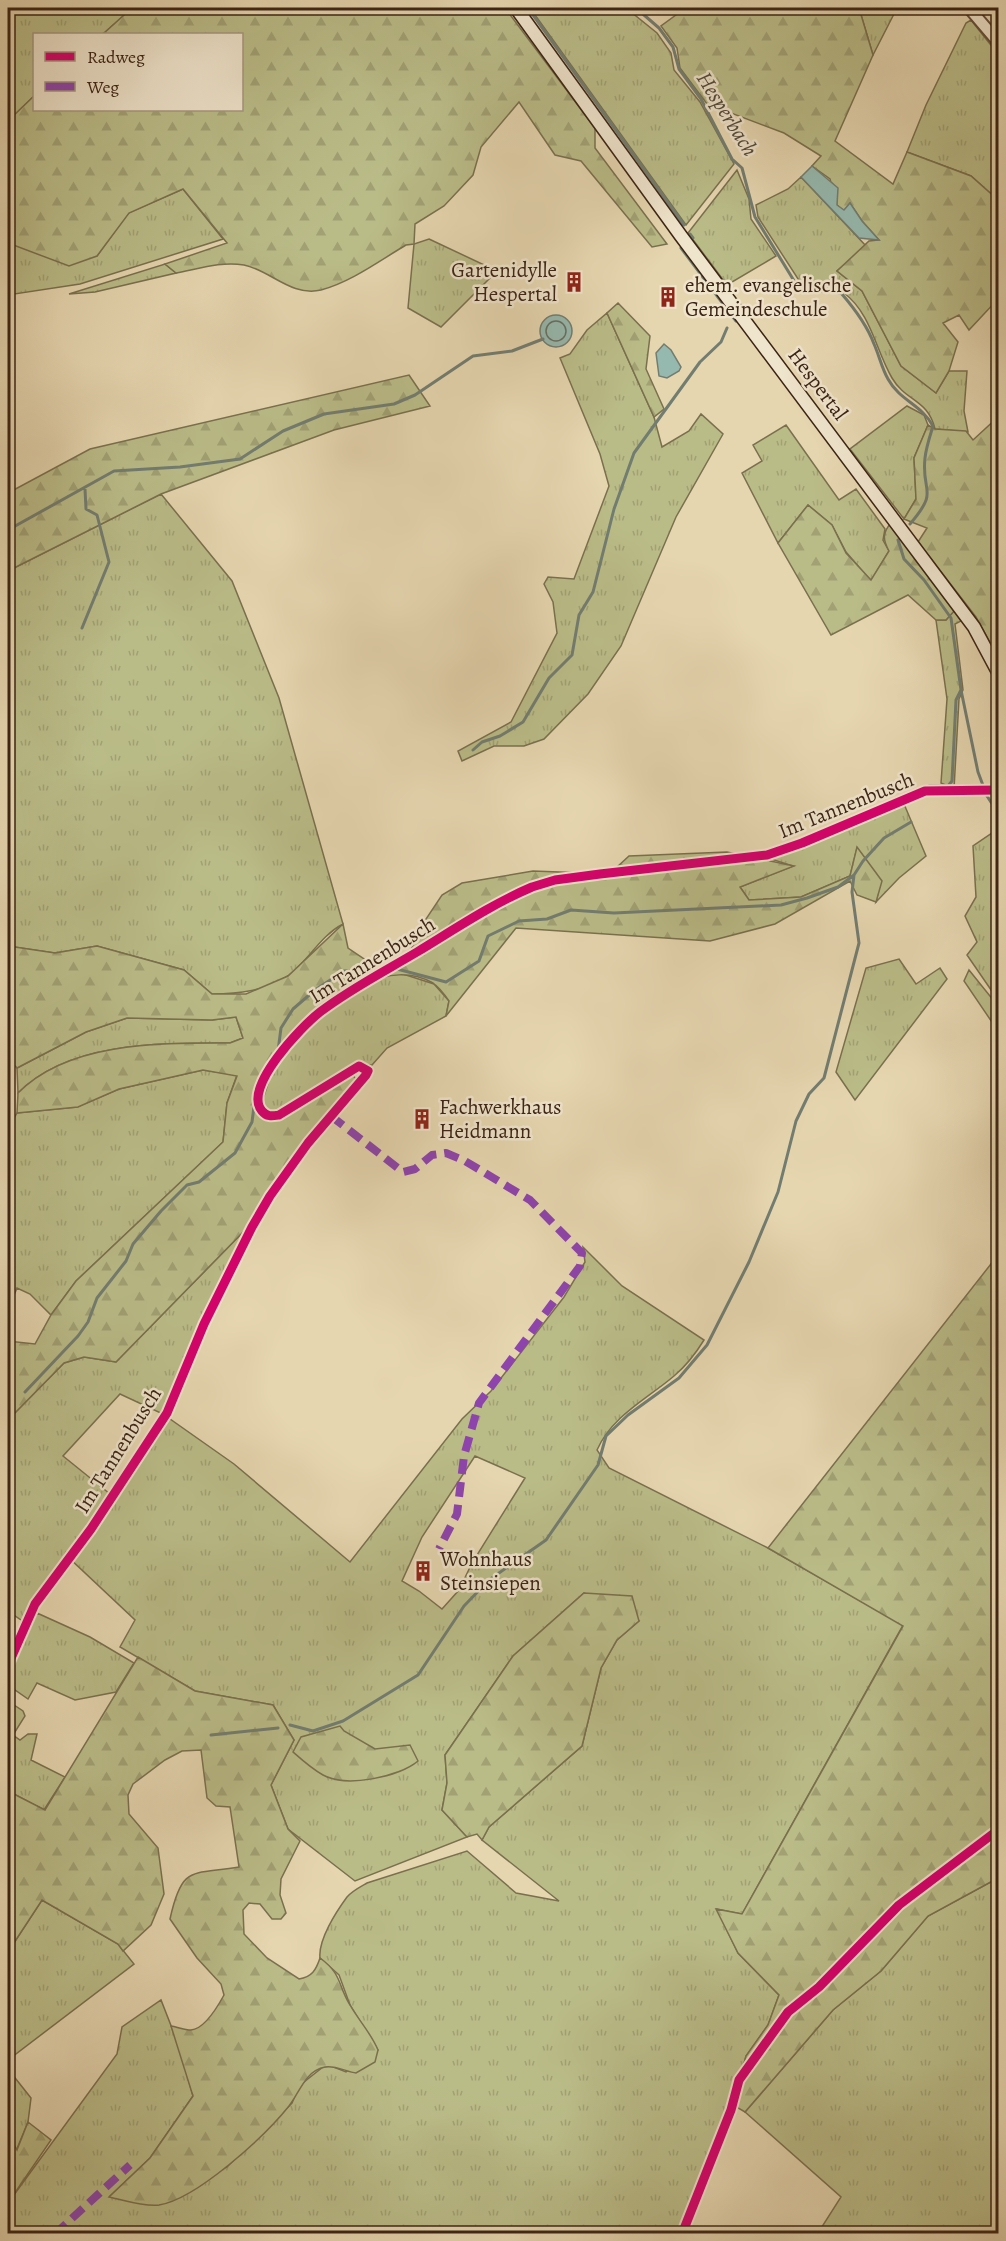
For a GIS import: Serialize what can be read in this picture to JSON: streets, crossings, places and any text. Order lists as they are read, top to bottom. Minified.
{"streets":{"main road":["Hespertal"],"street":["Im Tannenbusch"]},"water":["Hesperbach"],"places":{"building":["Gartenidylle Hespertal","ehem. evangelische Gemeindeschule","Fachwerkhaus Heidmann","Wohnhaus Steinsiepen"]},"legend":["Radweg","Weg"]}
